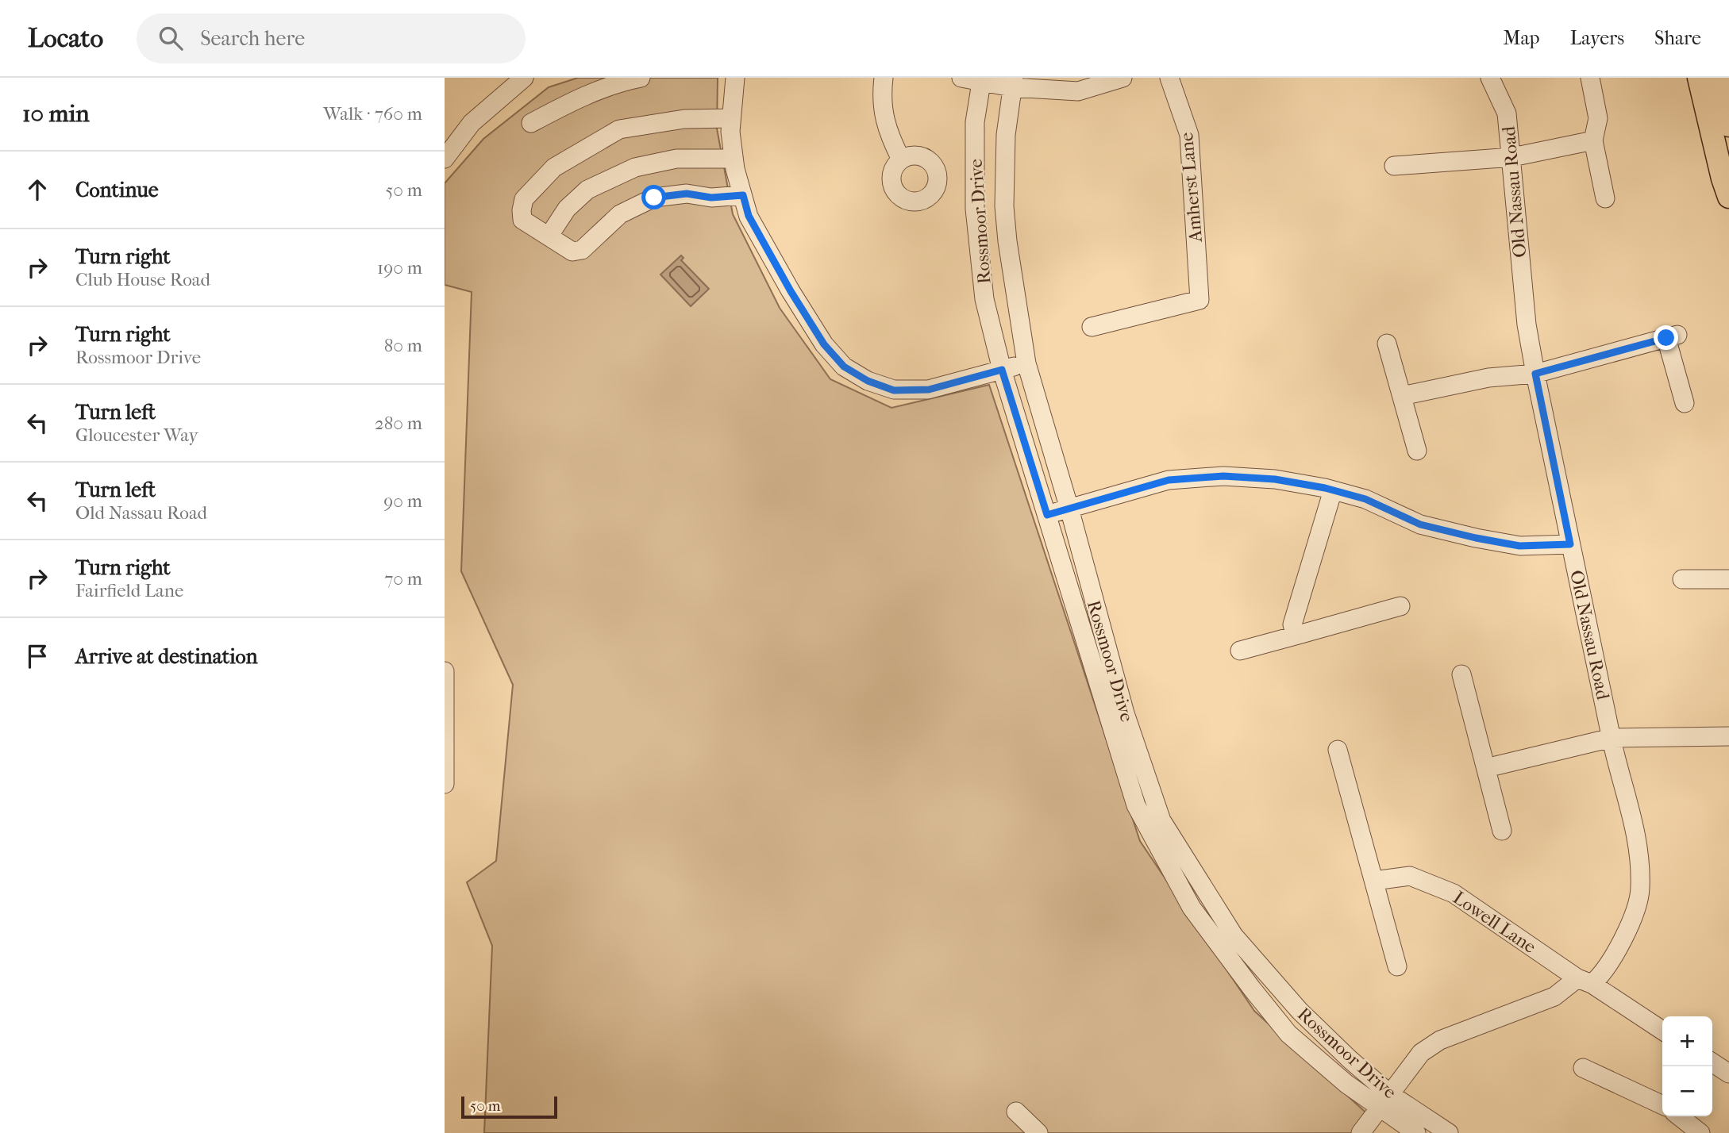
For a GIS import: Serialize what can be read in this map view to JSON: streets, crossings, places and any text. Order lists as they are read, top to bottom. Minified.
{"streets":{"street":["Amherst Lane","Old Nassau Road","Rossmoor Drive","Lowell Lane"]},"crossings":[["Old Nassau Road","Rossmoor Drive"],["Old Nassau Road","Lowell Lane"]],"scale_bar":"50 m","page":{"header":"Locato","search":"Search here","nav":["Map","Layers","Share"],"heading":["10 min","Walk · 760 m"],"list":[["Continue","50 m"],["Turn right","Club House Road","190 m"],["Turn right","Rossmoor Drive","80 m"],["Turn left","Gloucester Way","280 m"],["Turn left","Old Nassau Road","90 m"],["Turn right","Fairfield Lane","70 m"],"Arrive at destination"],"map_buttons":["+","−"],"scale":"50 m"}}
